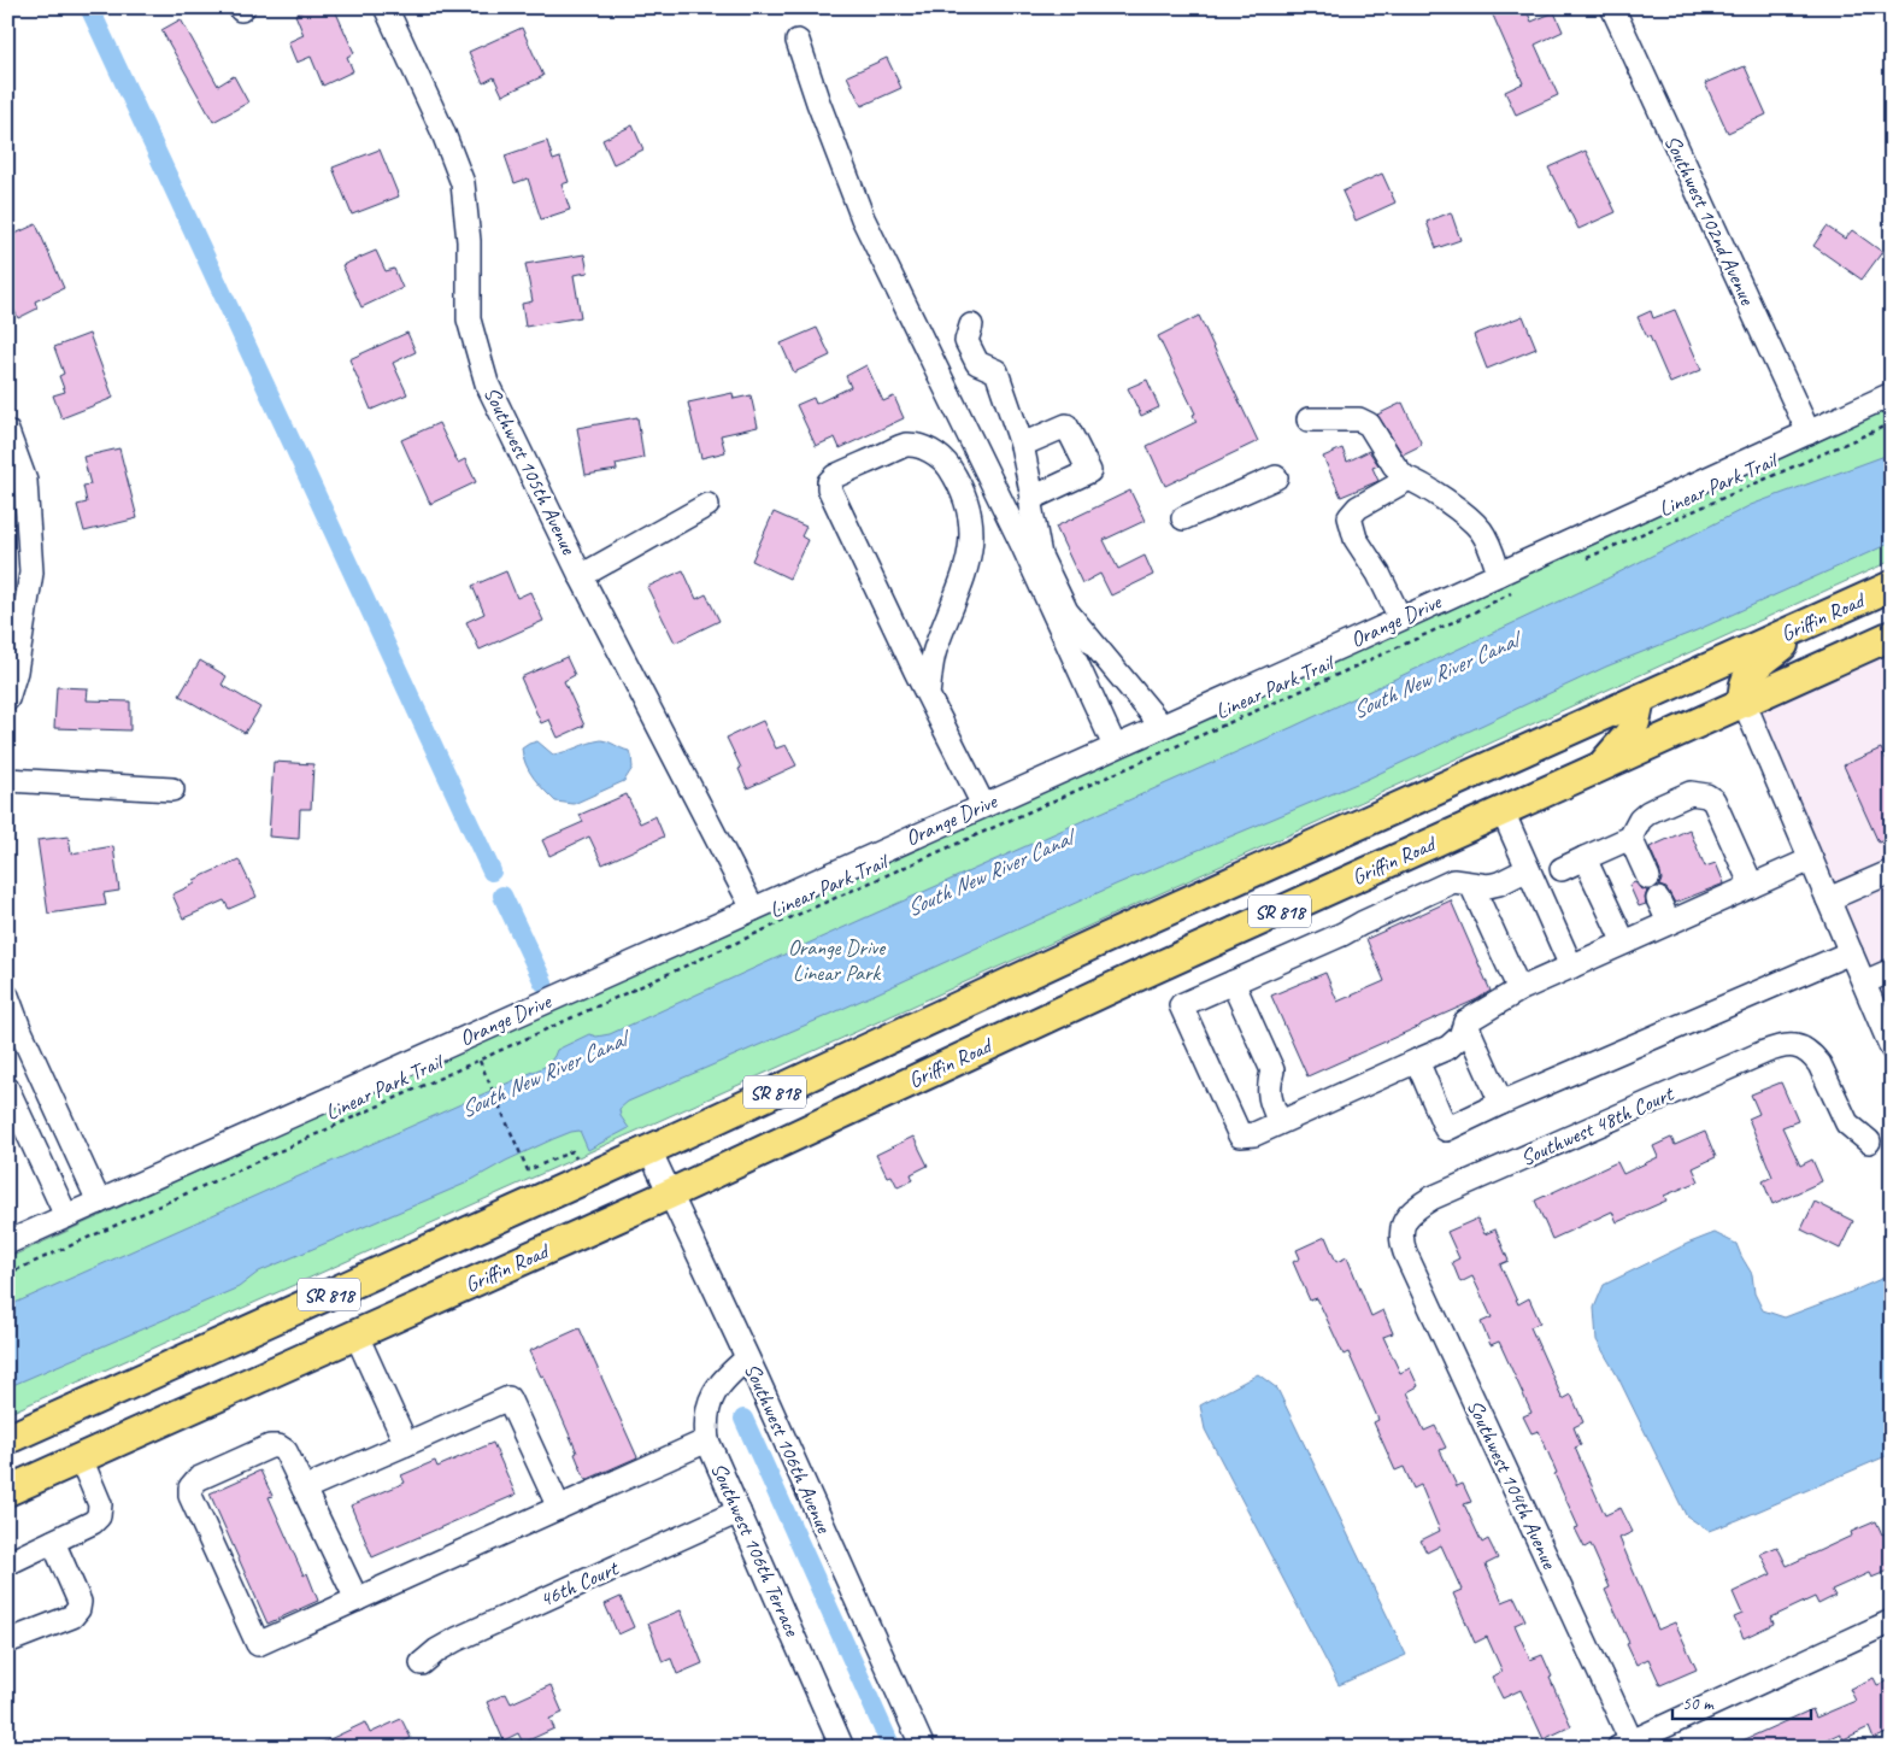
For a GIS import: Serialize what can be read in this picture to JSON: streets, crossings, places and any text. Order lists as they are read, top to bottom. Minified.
{"streets":{"main road":["Griffin Road","SR 818"],"street":["Southwest 102nd Avenue","Southwest 105th Avenue","Orange Drive","Southwest 48th Court","Southwest 106th Avenue","Southwest 104th Avenue","Southwest 106th Terrace","46th Court"],"path":["Linear Park Trail"]},"crossings":[["Southwest 102nd Avenue","Orange Drive"],["Southwest 105th Avenue","Orange Drive"],["Griffin Road","Southwest 106th Avenue"],["Southwest 48th Court","Southwest 104th Avenue"],["Southwest 106th Avenue","Southwest 106th Terrace"],["Southwest 106th Terrace","46th Court"]],"water":["South New River Canal"],"parks":["Orange Drive Linear Park"],"scale_bar":"50 m"}
